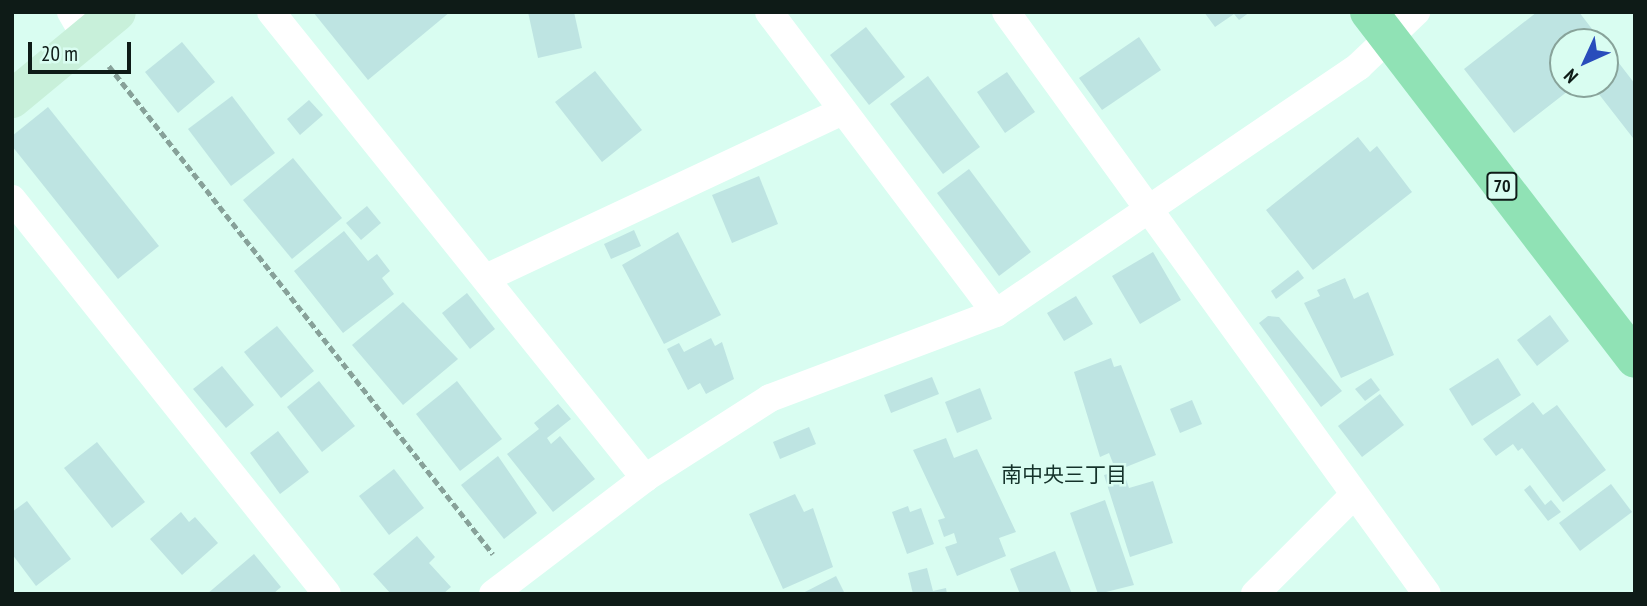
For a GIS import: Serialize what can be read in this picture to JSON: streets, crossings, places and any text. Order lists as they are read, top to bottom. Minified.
{"streets":{"main road":["70"]},"districts":["南中央三丁目"],"scale_bar":"20 m","north":"bottom left"}
